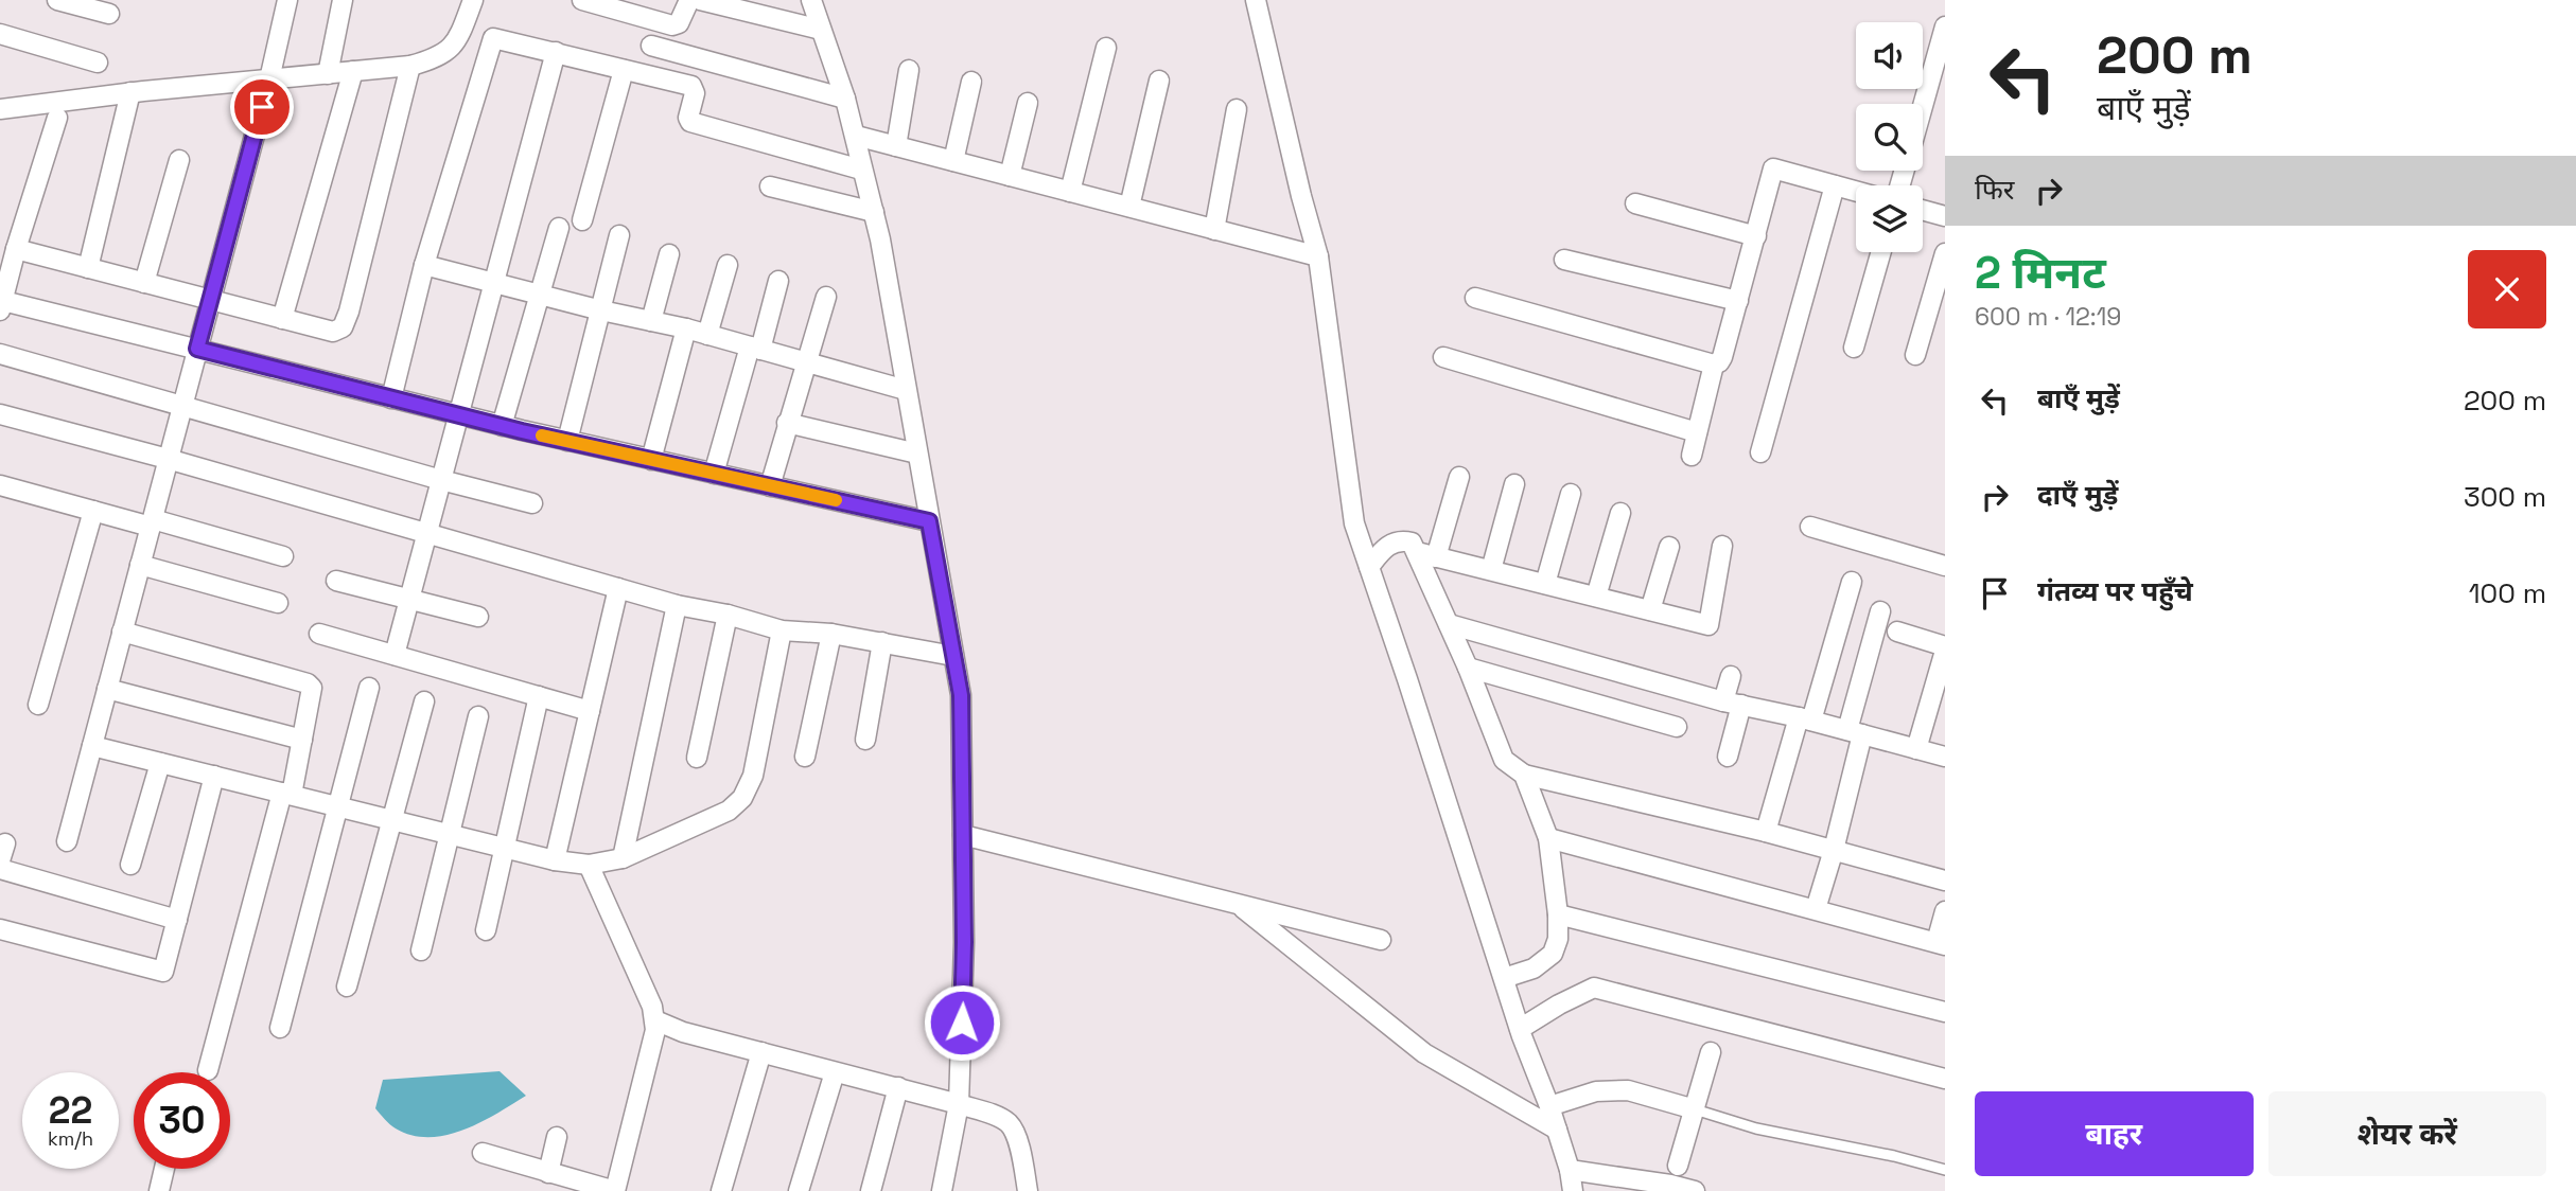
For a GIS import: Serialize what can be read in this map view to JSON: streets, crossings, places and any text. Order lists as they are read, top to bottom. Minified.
{"page":{"turn":["200 m","बाएँ मुड़ें"],"then":"फिर","heading":["2 मिनट","600 m · 12:19"],"list":[{"name":"बाएँ मुड़ें","value":"200 m"},{"name":"दाएँ मुड़ें","value":"300 m"},{"name":"गंतव्य पर पहुँचे","value":"100 m"}],"speed":"22 km/h","limit":"30","buttons":["बाहर","शेयर करें"]}}
